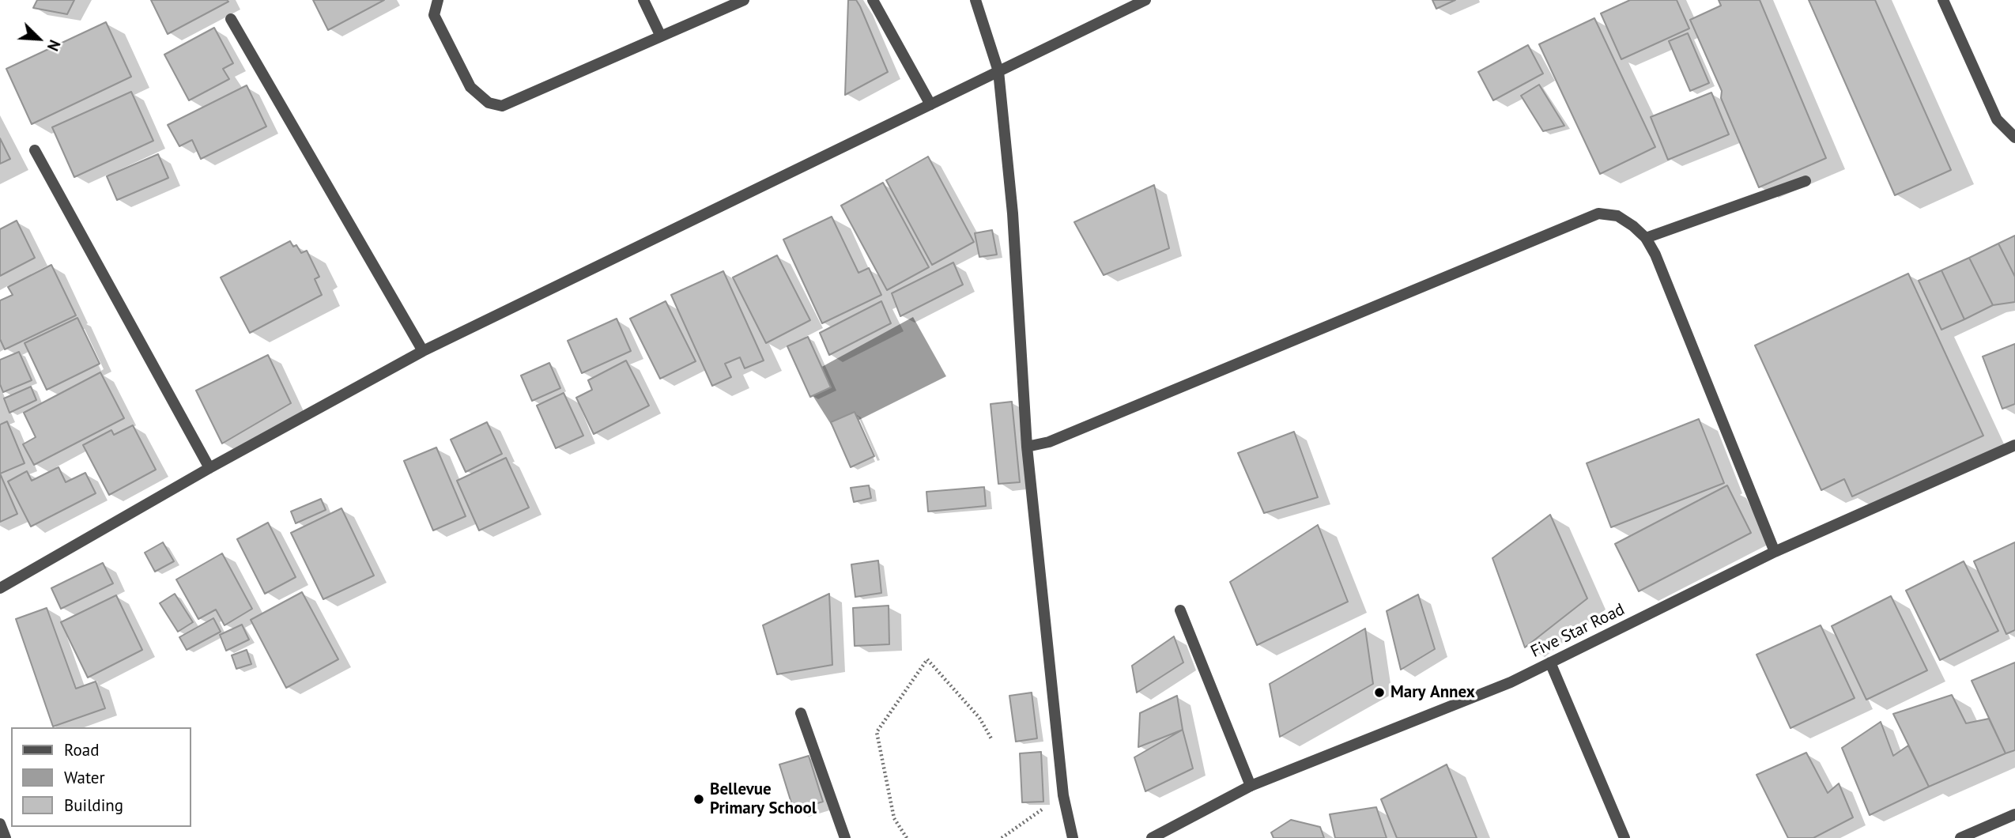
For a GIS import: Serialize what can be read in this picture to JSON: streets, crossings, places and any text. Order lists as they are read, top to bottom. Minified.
{"streets":{"street":["Five Star Road"]},"places":["Mary Annex","Bellevue Primary School"],"legend":["Road","Water","Building"],"north":"bottom right"}
